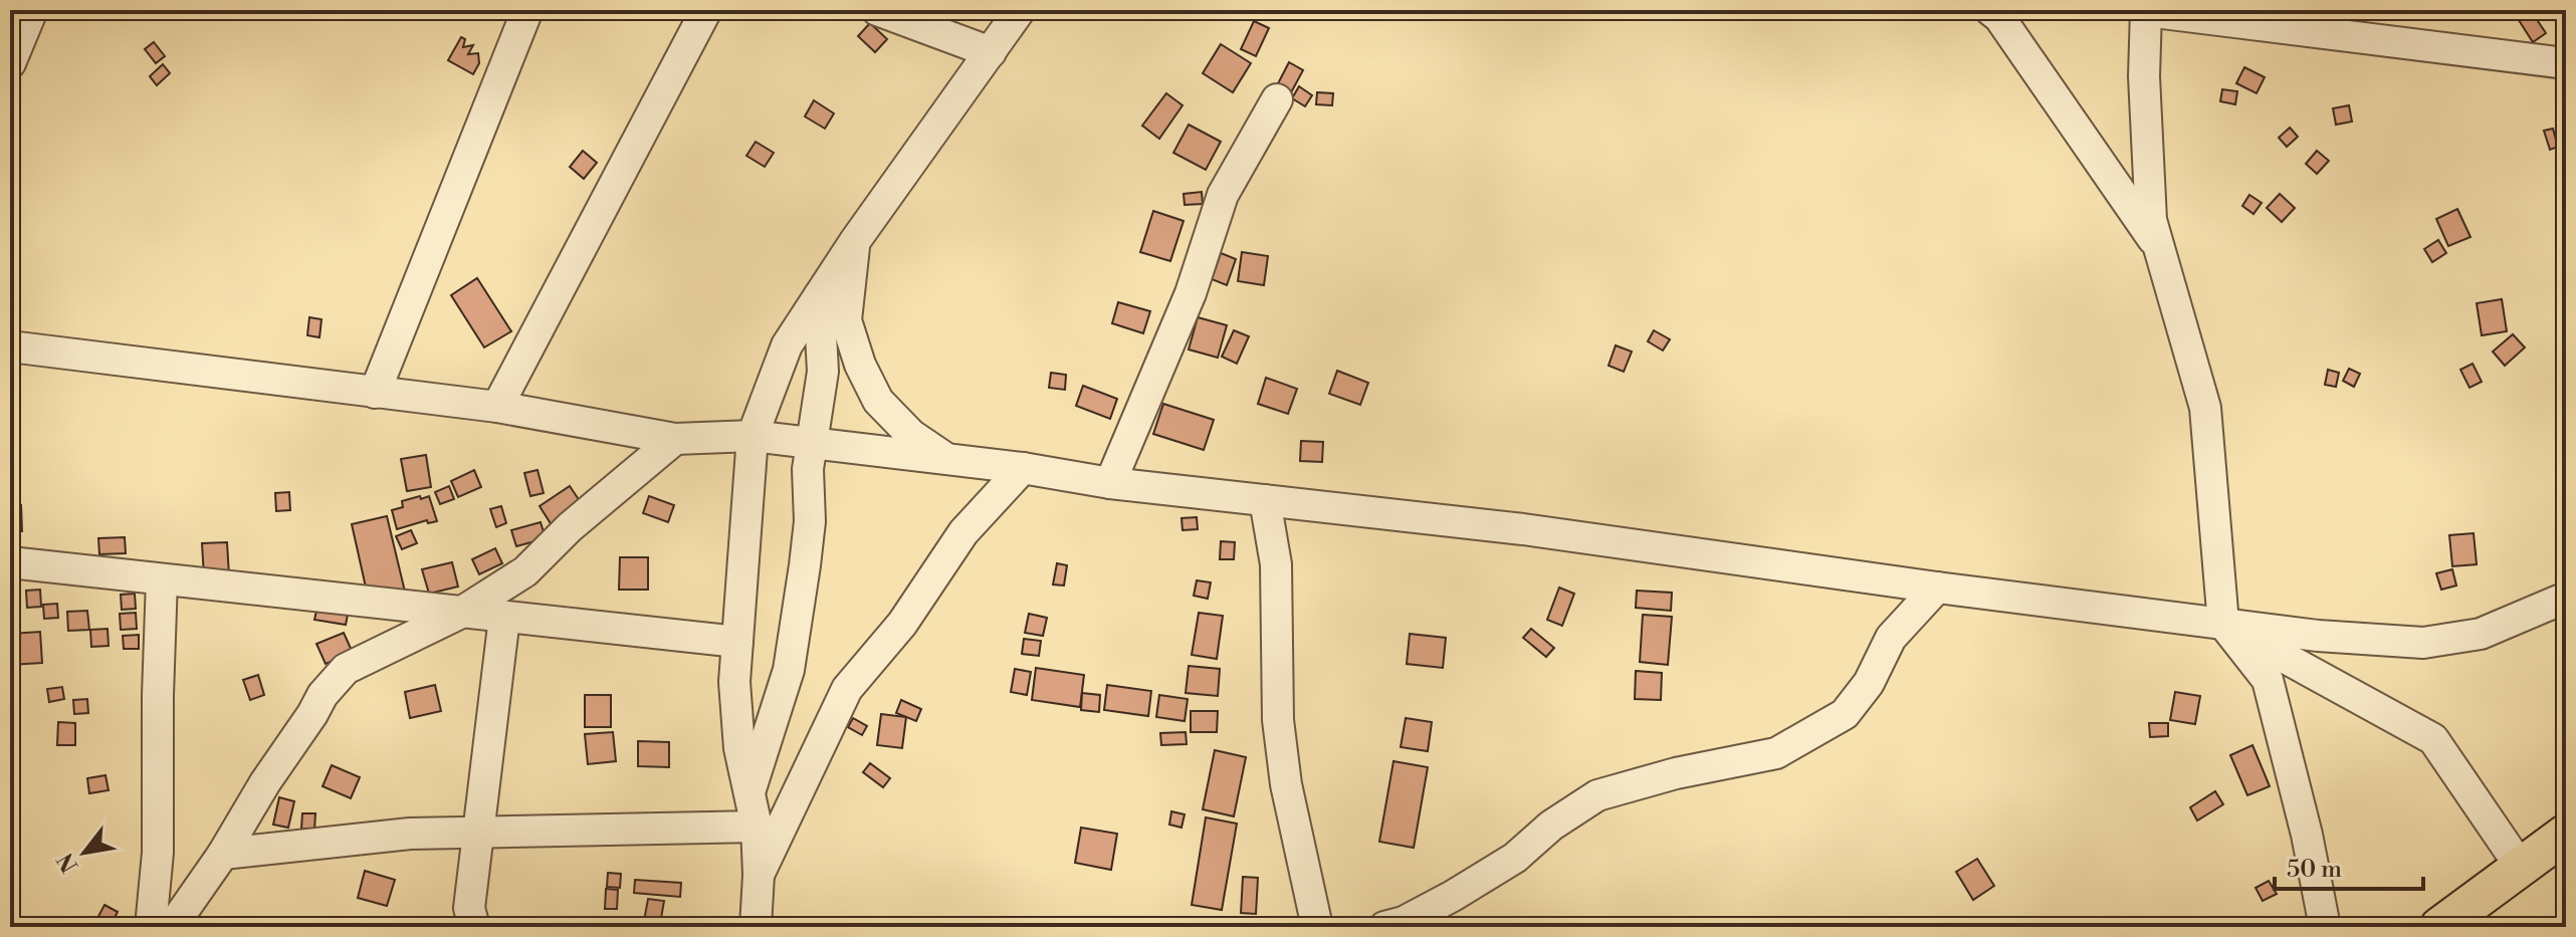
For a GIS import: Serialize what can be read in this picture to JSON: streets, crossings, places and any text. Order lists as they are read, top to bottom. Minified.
{"scale_bar":"50 m","north":"bottom left"}
